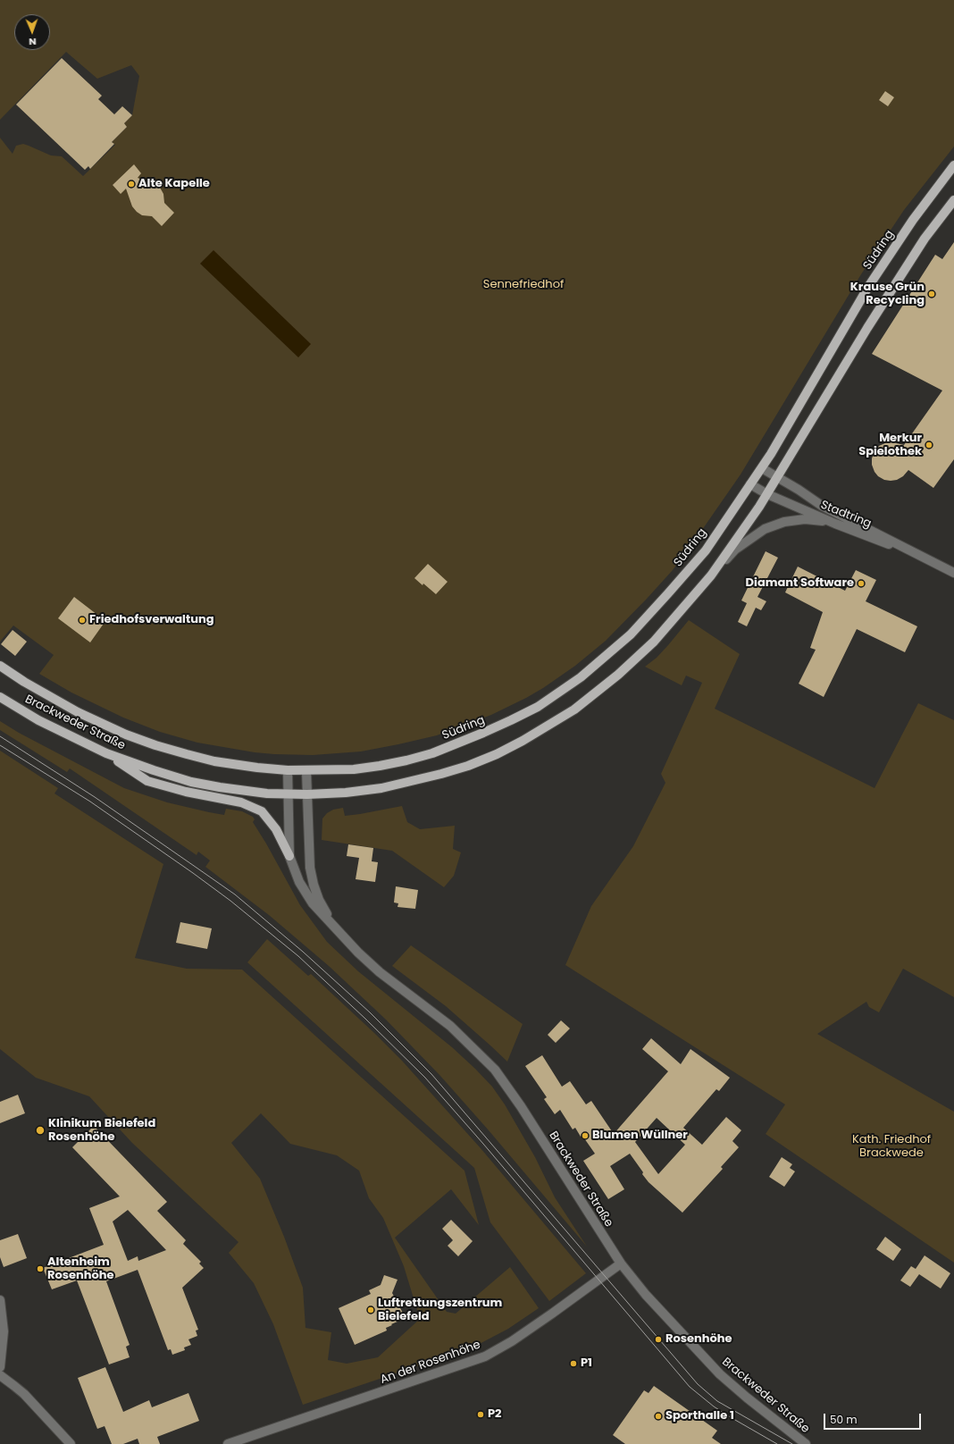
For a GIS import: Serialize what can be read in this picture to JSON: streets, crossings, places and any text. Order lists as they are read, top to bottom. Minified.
{"streets":{"main road":["Südring","Brackweder Straße"],"street":["Stadtring","An der Rosenhöhe"]},"crossings":[["Südring","Stadtring"],["Südring","Brackweder Straße"],["Brackweder Straße","An der Rosenhöhe"]],"parks":["Sennefriedhof","Kath. Friedhof Brackwede"],"places":["Alte Kapelle","Krause Grün Recycling","Merkur Spielothek","Diamant Software","Friedhofsverwaltung","Klinikum Bielefeld Rosenhöhe","Blumen Wüllner","Altenheim Rosenhöhe","Luftrettungszentrum Bielefeld","Rosenhöhe","P1","P2","Sporthalle 1"],"scale_bar":"50 m","north":"bottom"}
